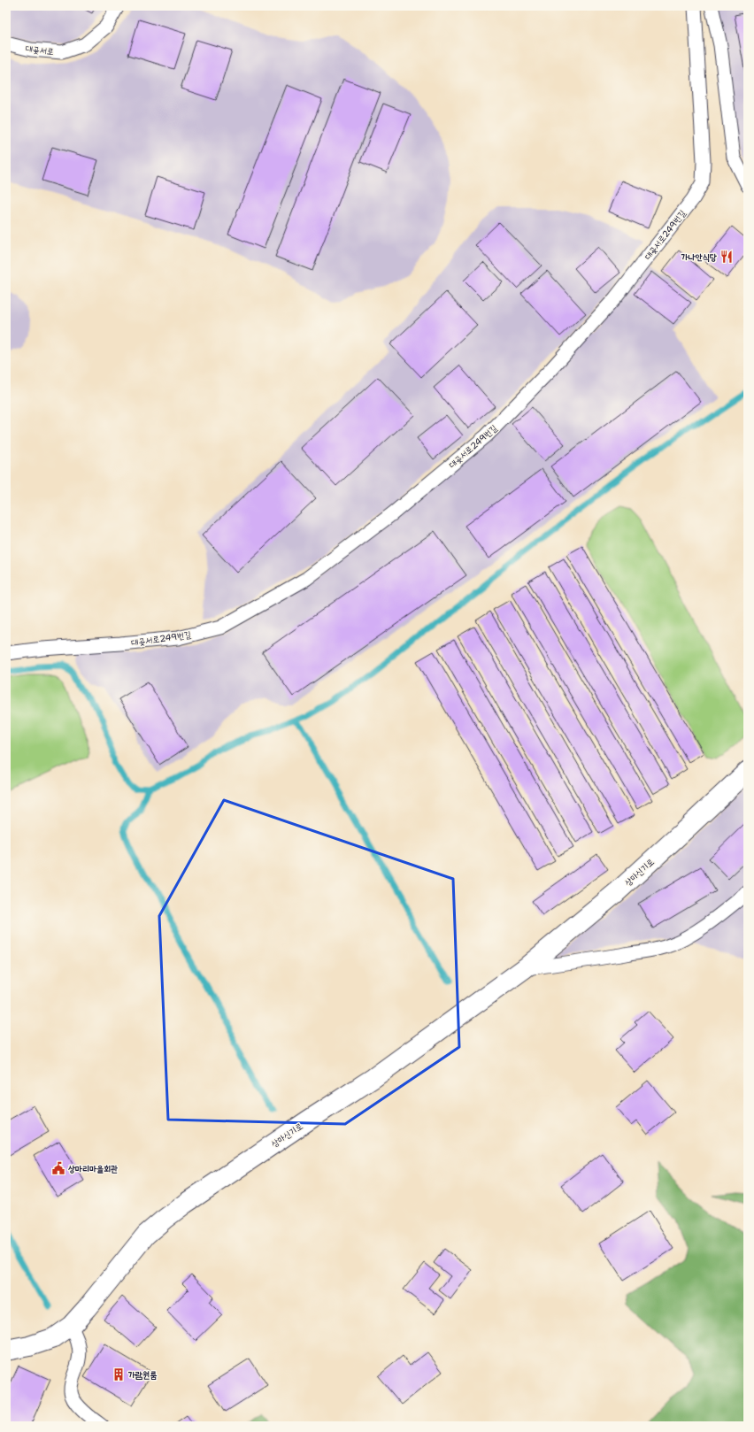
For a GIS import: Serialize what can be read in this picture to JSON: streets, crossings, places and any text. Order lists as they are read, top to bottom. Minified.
{"streets":{"street":["상마신기로"],"lane":["대곶서로","대곶서로249번길"]},"places":{"restaurant":["가나안식당"],"public building":["상마리마을회관"],"building":["가람원룸"]}}
